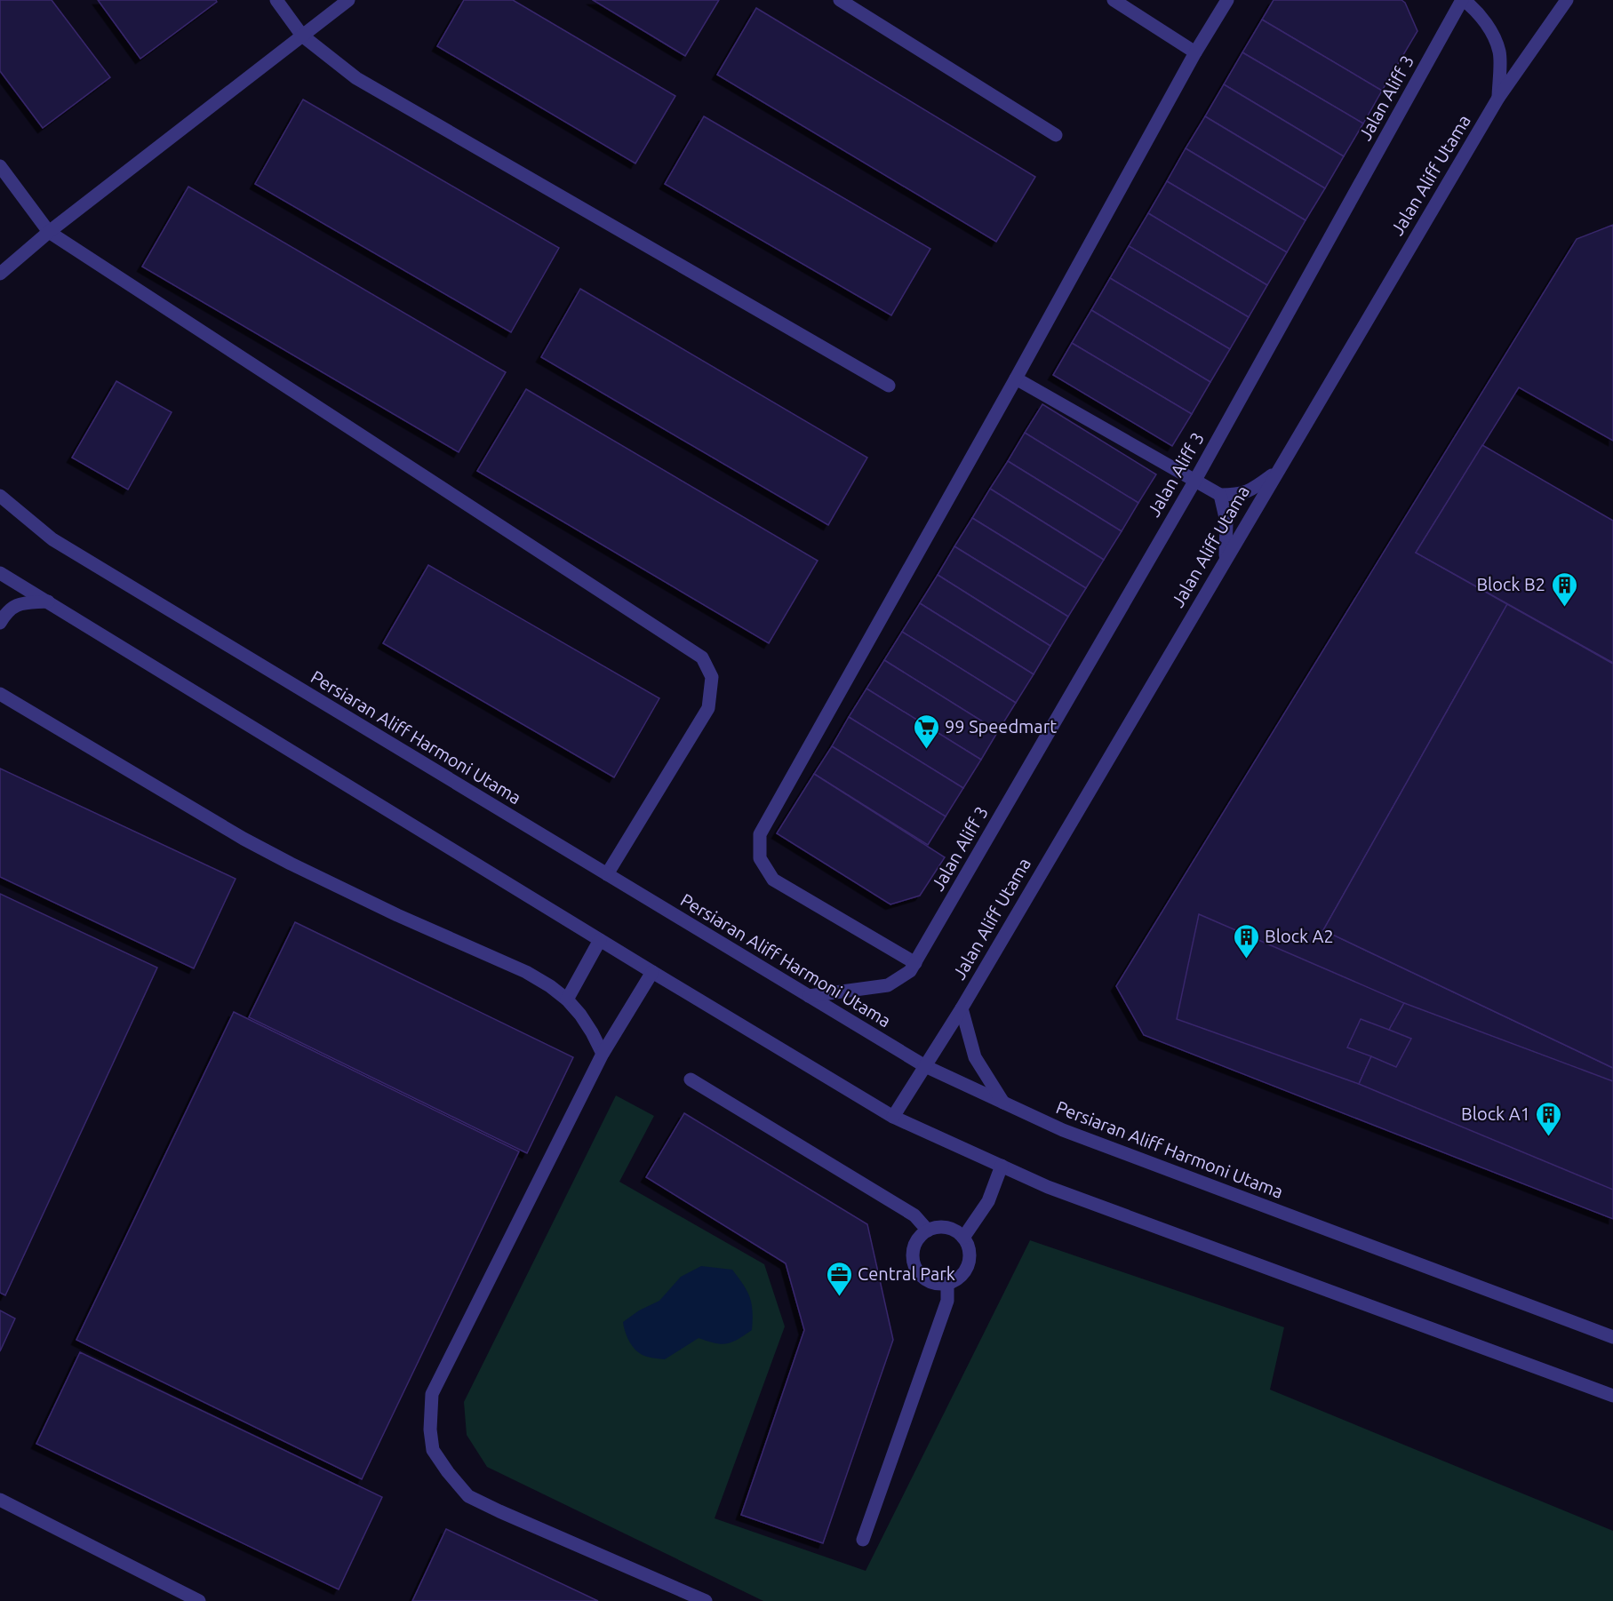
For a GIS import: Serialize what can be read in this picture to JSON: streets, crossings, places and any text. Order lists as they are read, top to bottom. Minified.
{"streets":{"street":["Jalan Aliff 3","Jalan Aliff Utama","Persiaran Aliff Harmoni Utama"]},"crossings":[["Jalan Aliff 3","Persiaran Aliff Harmoni Utama"],["Jalan Aliff Utama","Persiaran Aliff Harmoni Utama"]],"places":{"building":["Block B2","Block A2","Block A1"],"supermarket":["99 Speedmart"],"office":["Central Park"]}}
